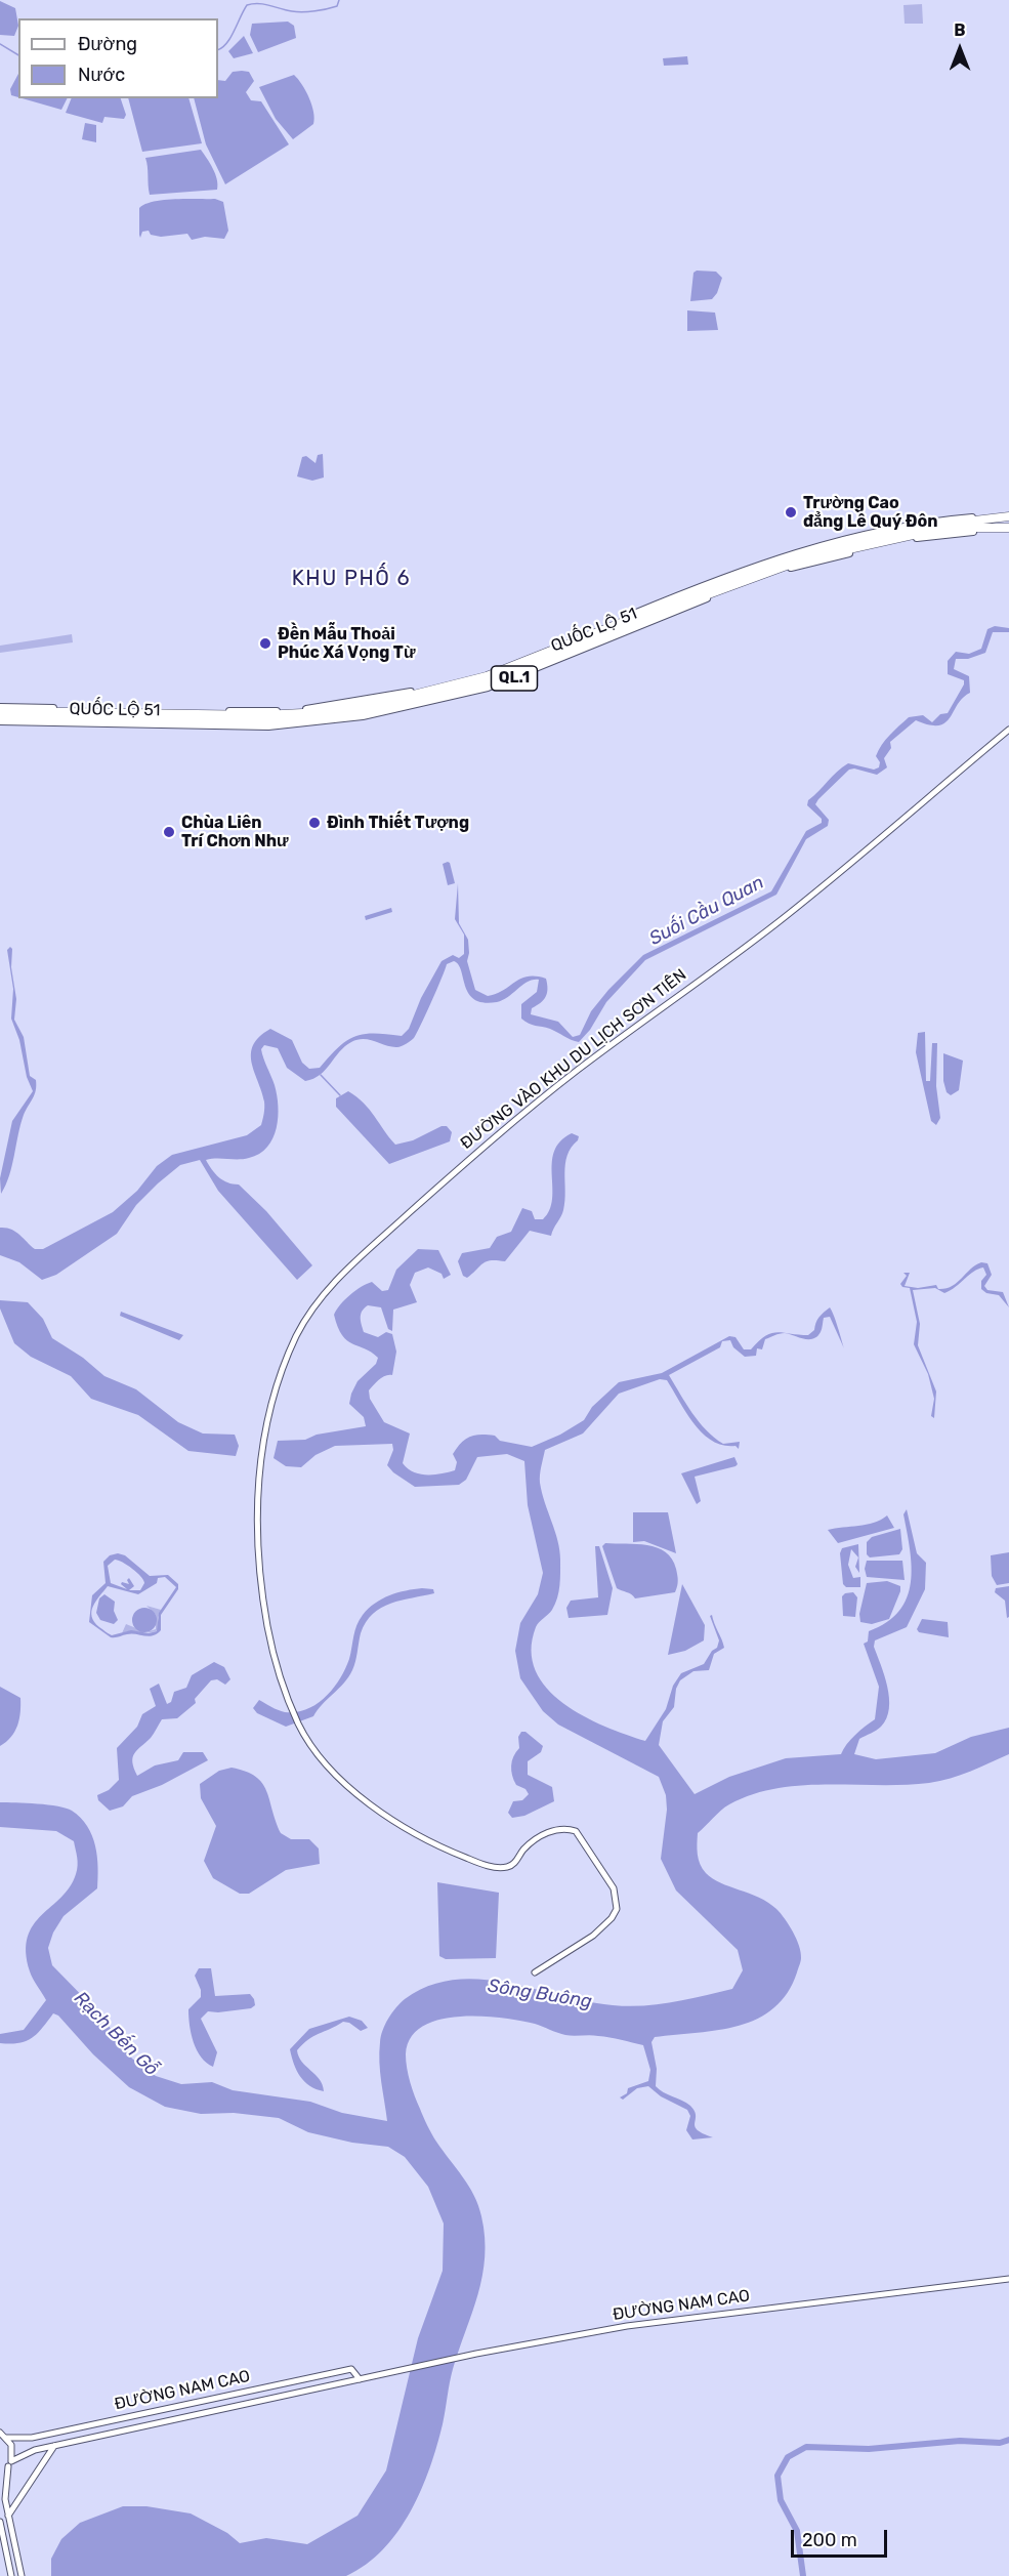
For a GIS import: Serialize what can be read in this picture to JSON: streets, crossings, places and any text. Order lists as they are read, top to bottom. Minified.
{"streets":{"highway":["QUỐC LỘ 51","QL.1"],"street":["ĐƯỜNG VÀO KHU DU LỊCH SƠN TIÊN","ĐƯỜNG NAM CAO"]},"districts":["KHU PHỐ 6"],"water":["Suối Cầu Quan","Sông Buông","Rạch Bến Gỗ"],"places":["Trường Cao đẳng Lê Quý Đôn","Đền Mẫu Thoải Phúc Xá Vọng Từ","Đình Thiết Tượng","Chùa Liên Trí Chơn Như"],"legend":["Đường","Nước"],"scale_bar":"200 m","north":"top"}
